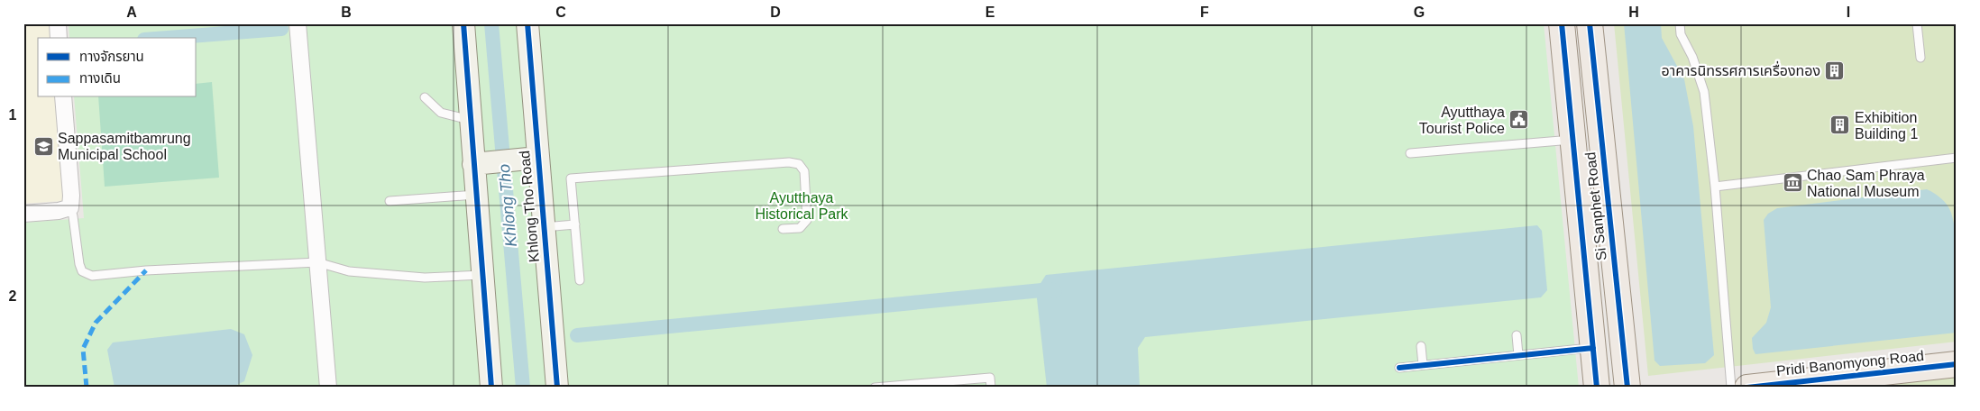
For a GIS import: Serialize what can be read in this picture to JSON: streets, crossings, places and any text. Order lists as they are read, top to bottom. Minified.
{"streets":{"main road":["Si Sanphet Road","Pridi Banomyong Road"],"street":["Khlong Tho Road"]},"water":["Khlong Tho"],"parks":["Ayutthaya Historical Park"],"places":{"building":["อาคารนิทรรศการเครื่องทอง","Exhibition Building 1"],"public building":["Ayutthaya Tourist Police"],"school or university":["Sappasamitbamrung Municipal School"],"museum":["Chao Sam Phraya National Museum"]},"legend":["ทางจักรยาน","ทางเดิน"],"grid":{"columns":["A","B","C","D","E","F","G","H","I"],"rows":["1","2"]}}
